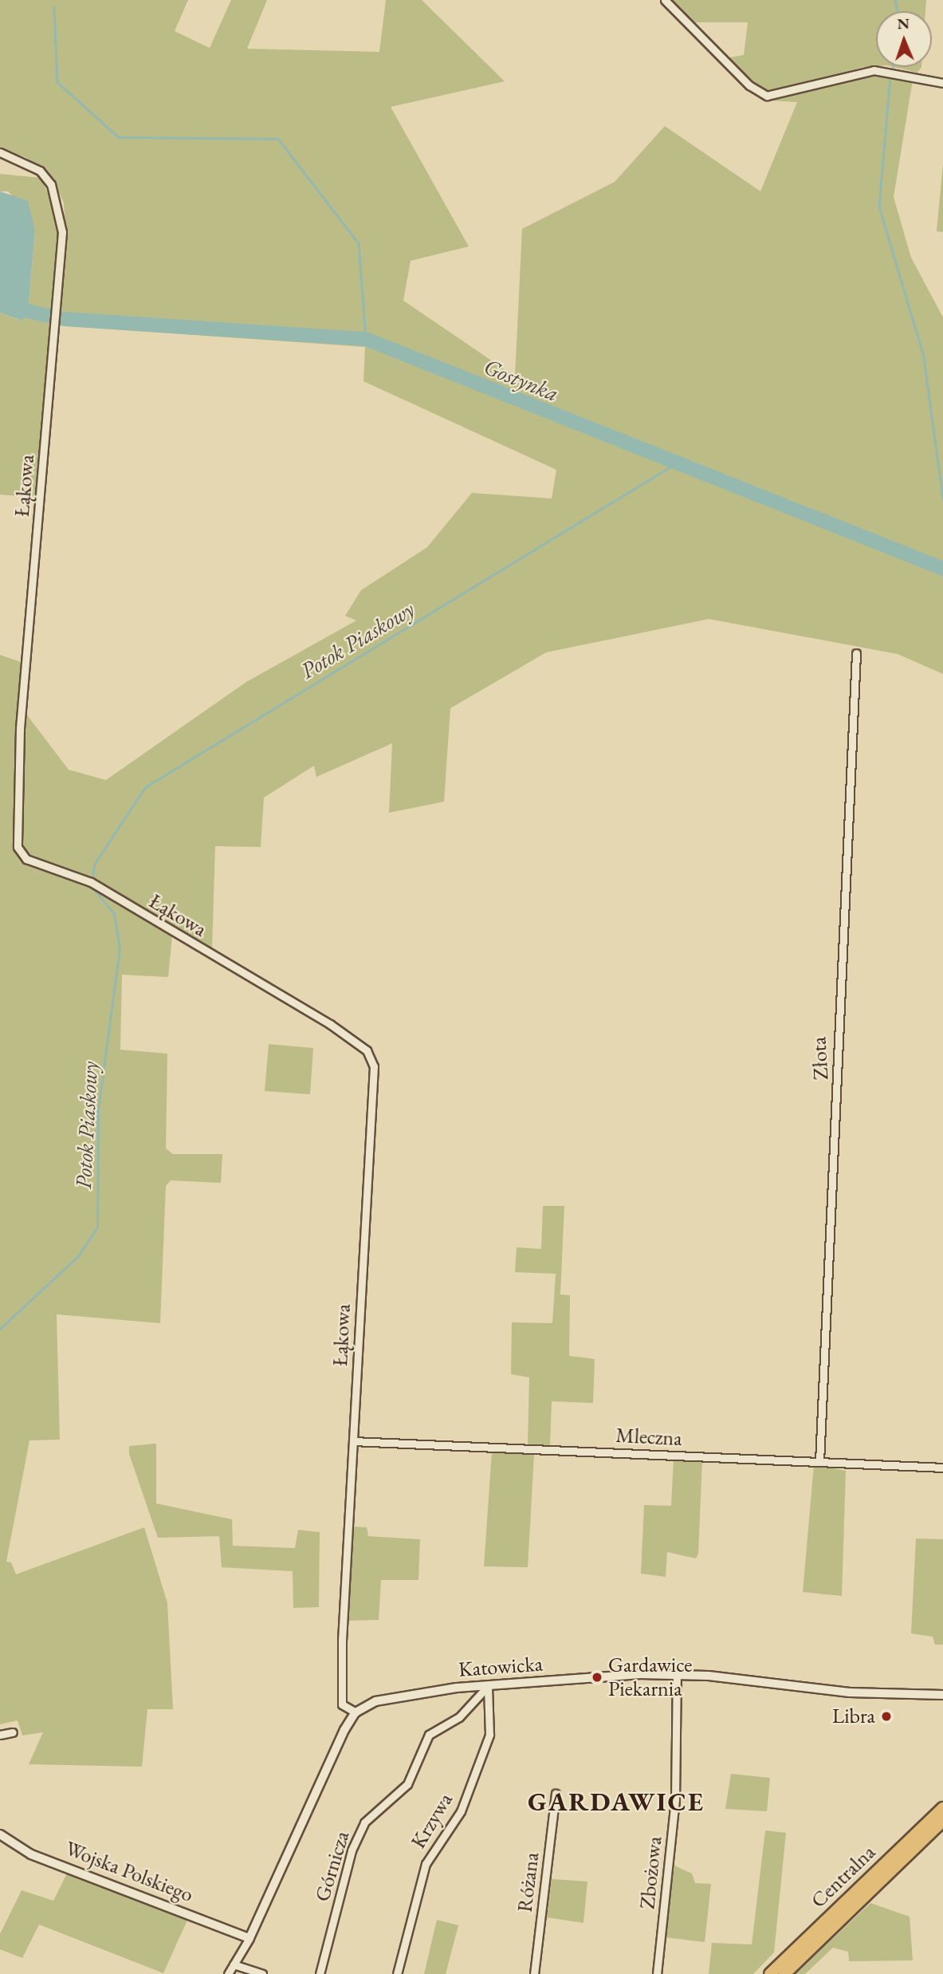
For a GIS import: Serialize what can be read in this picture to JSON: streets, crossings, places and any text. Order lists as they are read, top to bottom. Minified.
{"streets":{"main road":["Centralna"],"street":["Łąkowa","Złota","Mleczna","Katowicka","Krzywa","Górnicza","Wojska Polskiego","Zbożowa","Różana"]},"crossings":[["Łąkowa","Mleczna"],["Łąkowa","Katowicka"],["Złota","Mleczna"],["Katowicka","Krzywa"],["Katowicka","Górnicza"],["Katowicka","Zbożowa"],["Krzywa","Górnicza"]],"districts":["GARDAWICE"],"water":["Gostynka","Potok Piaskowy"],"places":["Gardawice Piekarnia","Libra"],"north":"top"}
